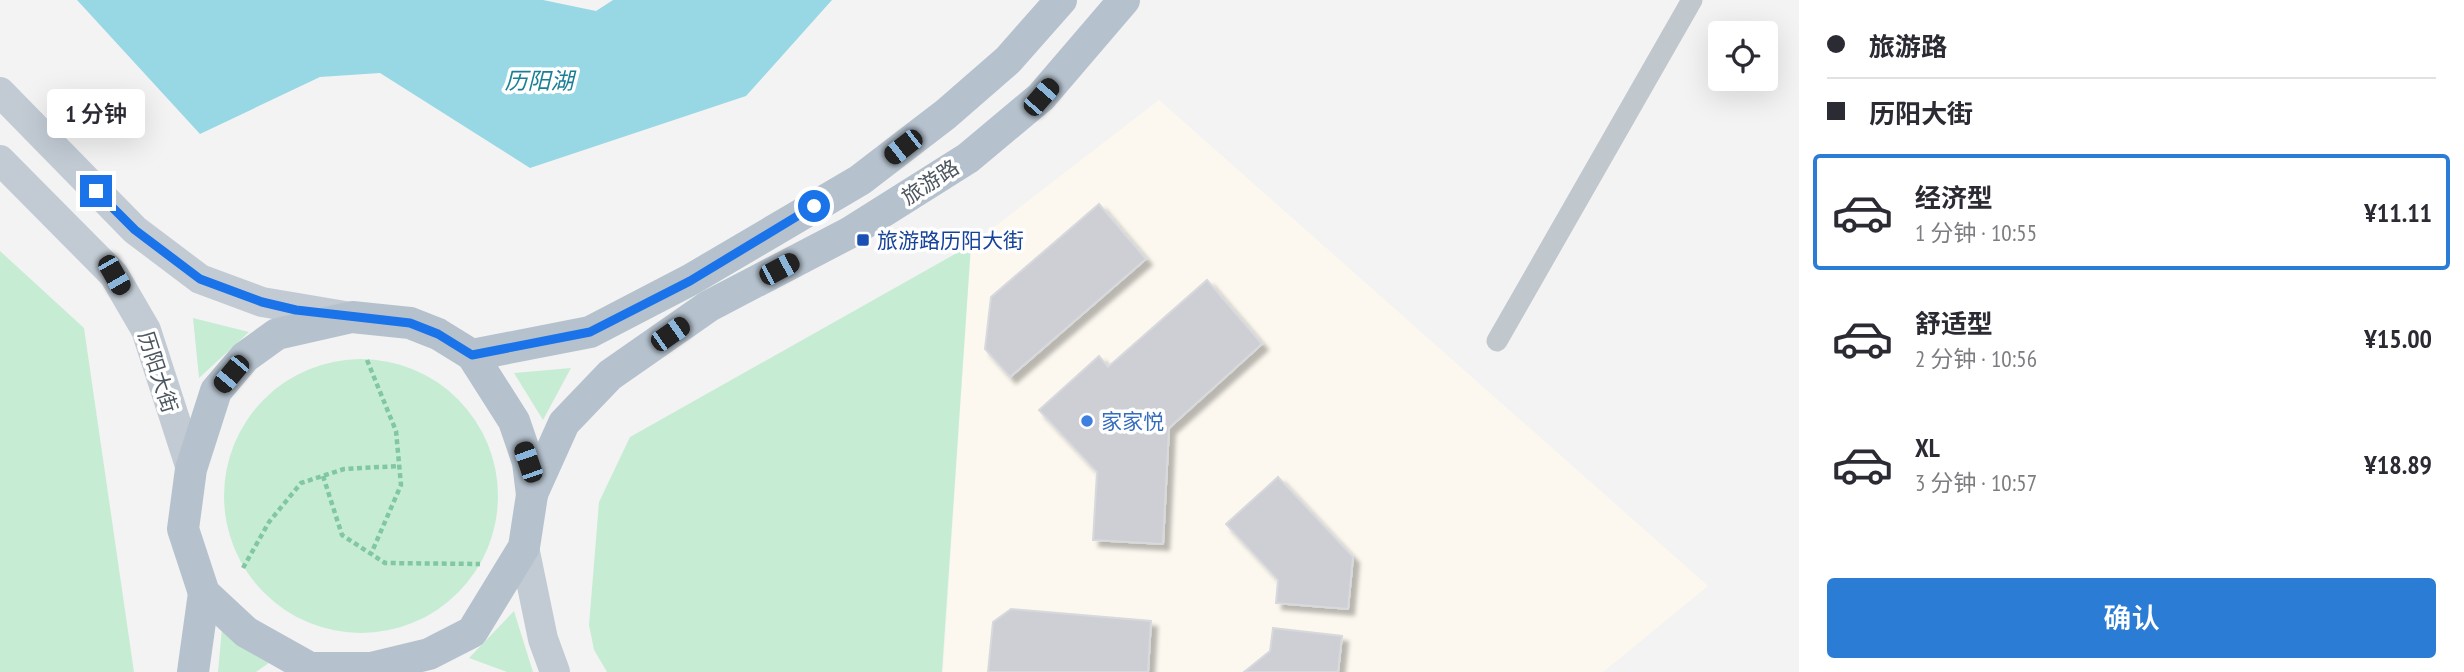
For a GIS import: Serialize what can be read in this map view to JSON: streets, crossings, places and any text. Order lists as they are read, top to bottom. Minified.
{"streets":{"main road":["旅游路","历阳大街"]},"water":["历阳湖"],"places":{"transit":["旅游路历阳大街"],"other":["家家悦"]},"page":{"banner":["旅游路","历阳大街"],"bubble":"1 分钟","list":[{"name":"经济型","note":"1 分钟 · 10:55","value":"¥11.11"},{"name":"舒适型","note":"2 分钟 · 10:56","value":"¥15.00"},{"name":"XL","note":"3 分钟 · 10:57","value":"¥18.89"}],"buttons":"确认"}}
